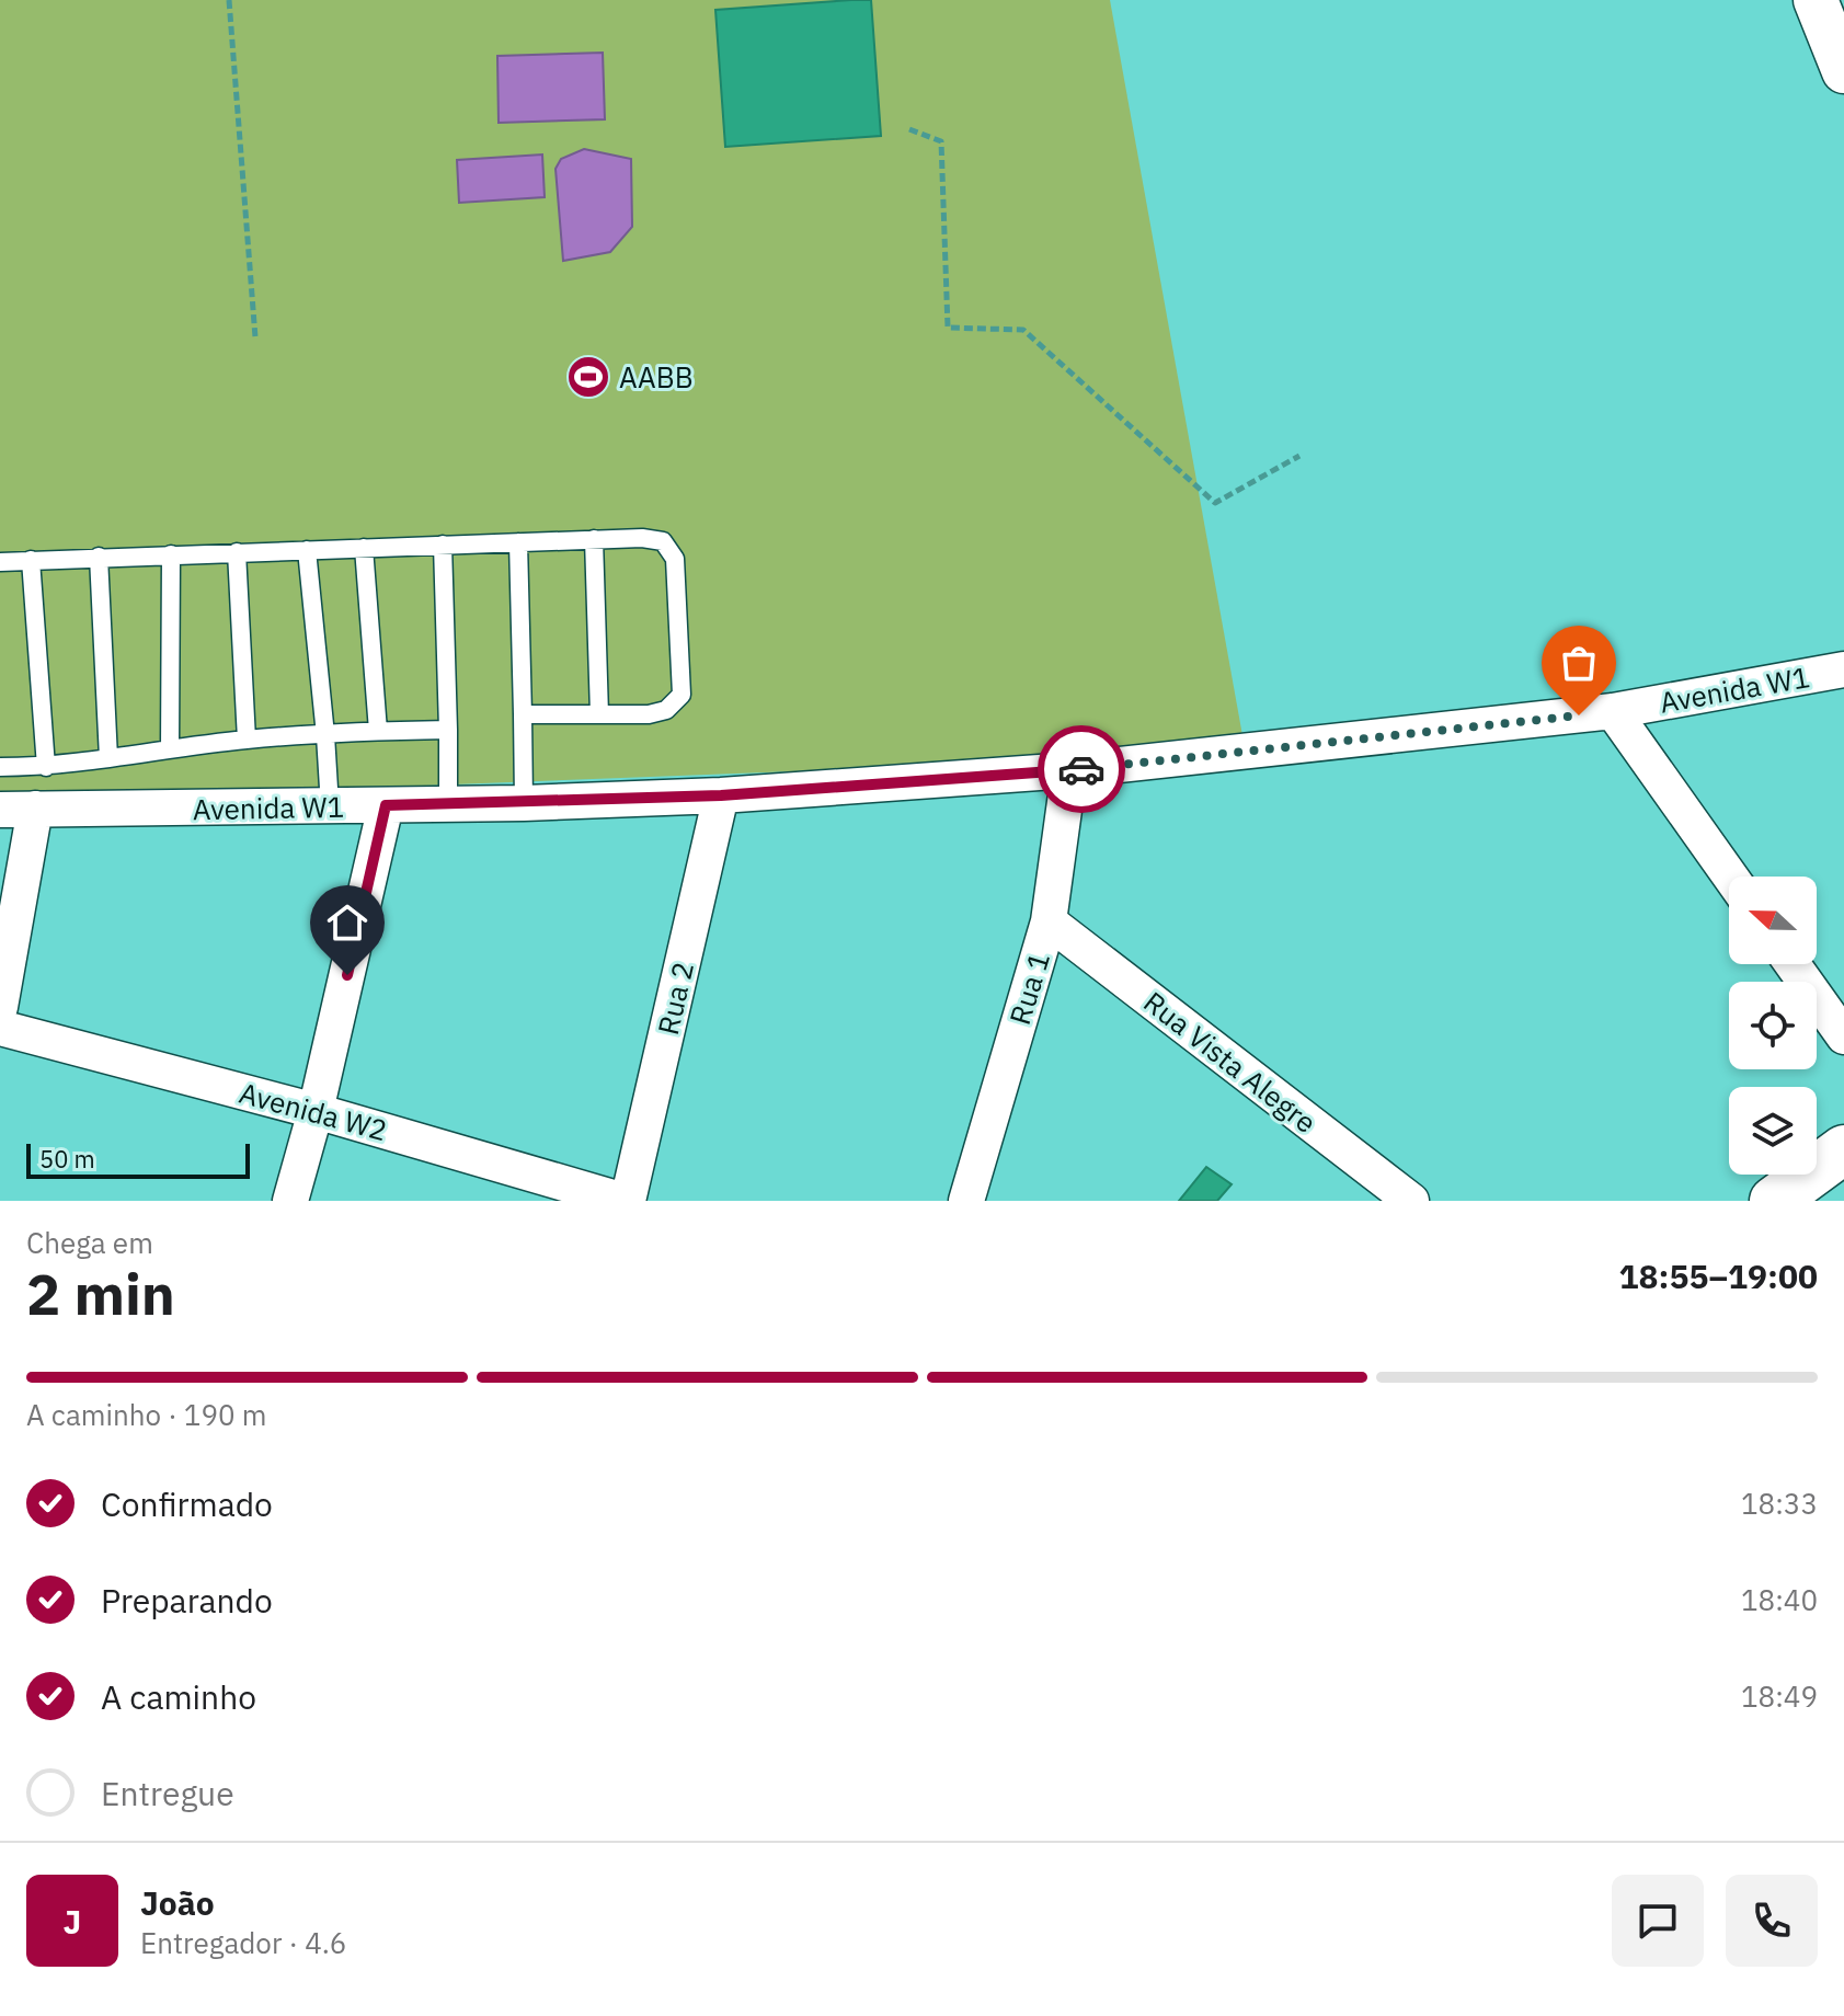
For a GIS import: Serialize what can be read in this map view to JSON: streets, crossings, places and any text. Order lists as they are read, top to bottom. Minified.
{"streets":{"street":["Avenida W1","Rua 1","Rua 2","Rua Vista Alegre","Avenida W2"]},"crossings":[["Avenida W1","Rua 1"],["Avenida W1","Rua 2"],["Rua 1","Rua Vista Alegre"],["Rua 2","Avenida W2"]],"places":{"sports":["AABB"]},"scale_bar":"50 m","north":"left","page":{"scale":"50 m","heading":["2 min","Chega em","18:55–19:00"],"panel":["João","Entregador · 4.6"],"bar":"A caminho · 190 m","list":[["Confirmado","18:33"],["Preparando","18:40"],["A caminho","18:49"],"Entregue"],"round":"J"}}
